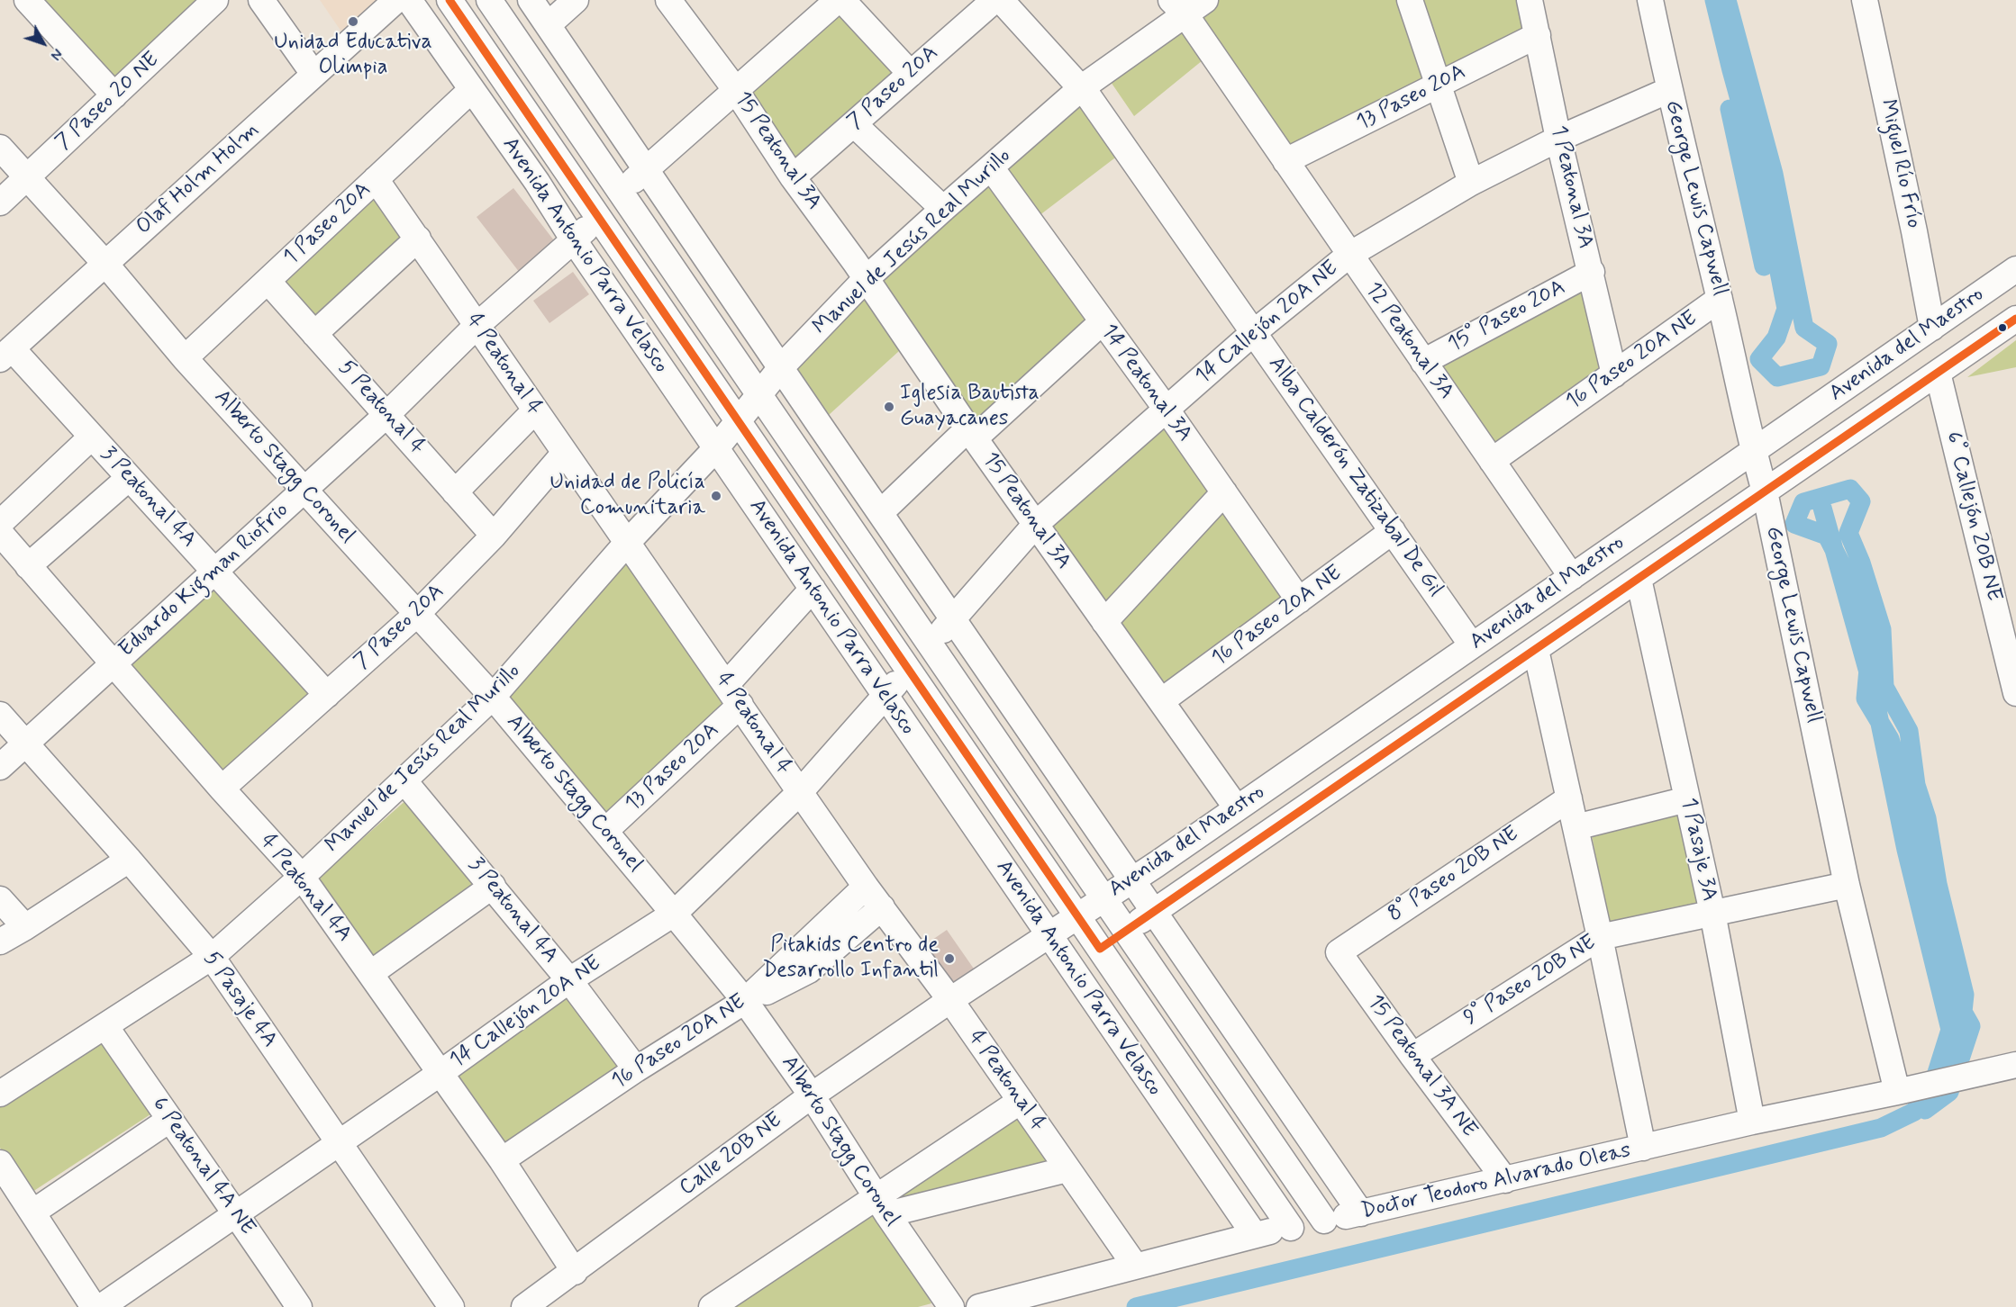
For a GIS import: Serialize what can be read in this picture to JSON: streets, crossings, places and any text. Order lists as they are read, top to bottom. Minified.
{"streets":{"street":["7 Paseo 20A","13 Paseo 20A","7 Paseo 20 NE","15 Peatonal 3A","Miguel Río Frío","Olaf Holm Holm","1 Peatonal 3A","George Lewis Capwell","1 Paseo 20A","Manuel de Jesús Real Murillo","Avenida Antonio Parra Velasco","15° Paseo 20A","14 Callejón 20A NE","12 Peatonal 3A","Avenida del Maestro","16 Paseo 20A NE","4 Peatonal 4","14 Peatonal 3A","5 Peatonal 4","Alberto Stagg Coronel","Alba Calderón Zatizabal De Gil","3 Peatonal 4A","6° Callejón 20B NE","Eduardo Kigman Riofrio","1 Pasaje 3A","8° Paseo 20B NE","4 Peatonal 4A","9° Paseo 20B NE","5 Pasaje 4A","15 Peatonal 3A NE","Calle 20B NE","6 Peatonal 4A NE","Doctor Teodoro Alvarado Oleas"]},"crossings":[["7 Paseo 20A","15 Peatonal 3A"],["7 Paseo 20A","4 Peatonal 4"],["7 Paseo 20A","5 Peatonal 4"],["7 Paseo 20A","Alberto Stagg Coronel"],["7 Paseo 20A","3 Peatonal 4A"],["7 Paseo 20A","4 Peatonal 4A"],["13 Paseo 20A","1 Peatonal 3A"],["13 Paseo 20A","Avenida Antonio Parra Velasco"],["13 Paseo 20A","12 Peatonal 3A"],["13 Paseo 20A","4 Peatonal 4"],["13 Paseo 20A","Alberto Stagg Coronel"],["7 Paseo 20 NE","Alberto Stagg Coronel"],["15 Peatonal 3A","Manuel de Jesús Real Murillo"],["15 Peatonal 3A","14 Callejón 20A NE"],["15 Peatonal 3A","Avenida del Maestro"],["15 Peatonal 3A","16 Paseo 20A NE"],["Miguel Río Frío","Avenida del Maestro"],["Olaf Holm Holm","Alberto Stagg Coronel"],["Olaf Holm Holm","3 Peatonal 4A"],["1 Peatonal 3A","15° Paseo 20A"],["1 Peatonal 3A","14 Callejón 20A NE"],["1 Peatonal 3A","16 Paseo 20A NE"],["George Lewis Capwell","14 Callejón 20A NE"],["George Lewis Capwell","Avenida del Maestro"],["George Lewis Capwell","16 Paseo 20A NE"],["George Lewis Capwell","9° Paseo 20B NE"],["George Lewis Capwell","Doctor Teodoro Alvarado Oleas"],["1 Paseo 20A","Avenida Antonio Parra Velasco"],["1 Paseo 20A","4 Peatonal 4"],["1 Paseo 20A","5 Peatonal 4"],["1 Paseo 20A","Alberto Stagg Coronel"],["Manuel de Jesús Real Murillo","Avenida Antonio Parra Velasco"],["Manuel de Jesús Real Murillo","12 Peatonal 3A"],["Manuel de Jesús Real Murillo","4 Peatonal 4"],["Manuel de Jesús Real Murillo","14 Peatonal 3A"],["Manuel de Jesús Real Murillo","Alberto Stagg Coronel"],["Manuel de Jesús Real Murillo","Alba Calderón Zatizabal De Gil"],["Manuel de Jesús Real Murillo","3 Peatonal 4A"],["Manuel de Jesús Real Murillo","4 Peatonal 4A"],["Manuel de Jesús Real Murillo","5 Pasaje 4A"],["Manuel de Jesús Real Murillo","6 Peatonal 4A NE"],["Avenida Antonio Parra Velasco","14 Callejón 20A NE"],["Avenida Antonio Parra Velasco","Avenida del Maestro"],["Avenida Antonio Parra Velasco","Eduardo Kigman Riofrio"],["Avenida Antonio Parra Velasco","Calle 20B NE"],["Avenida Antonio Parra Velasco","Doctor Teodoro Alvarado Oleas"],["15° Paseo 20A","12 Peatonal 3A"],["14 Callejón 20A NE","12 Peatonal 3A"],["14 Callejón 20A NE","4 Peatonal 4"],["14 Callejón 20A NE","14 Peatonal 3A"],["14 Callejón 20A NE","Alberto Stagg Coronel"],["14 Callejón 20A NE","Alba Calderón Zatizabal De Gil"],["14 Callejón 20A NE","3 Peatonal 4A"],["14 Callejón 20A NE","4 Peatonal 4A"],["14 Callejón 20A NE","5 Pasaje 4A"],["14 Callejón 20A NE","6 Peatonal 4A NE"],["12 Peatonal 3A","Avenida del Maestro"],["12 Peatonal 3A","16 Paseo 20A NE"],["Avenida del Maestro","Alba Calderón Zatizabal De Gil"],["Avenida del Maestro","6° Callejón 20B NE"],["Avenida del Maestro","1 Pasaje 3A"],["Avenida del Maestro","Calle 20B NE"],["16 Paseo 20A NE","4 Peatonal 4"],["16 Paseo 20A NE","14 Peatonal 3A"],["16 Paseo 20A NE","Alberto Stagg Coronel"],["16 Paseo 20A NE","Alba Calderón Zatizabal De Gil"],["16 Paseo 20A NE","3 Peatonal 4A"],["16 Paseo 20A NE","4 Peatonal 4A"],["4 Peatonal 4","Eduardo Kigman Riofrio"],["4 Peatonal 4","Calle 20B NE"],["4 Peatonal 4","Doctor Teodoro Alvarado Oleas"],["5 Peatonal 4","Eduardo Kigman Riofrio"],["Alberto Stagg Coronel","Eduardo Kigman Riofrio"],["Alberto Stagg Coronel","Calle 20B NE"],["3 Peatonal 4A","Eduardo Kigman Riofrio"],["Eduardo Kigman Riofrio","4 Peatonal 4A"],["Eduardo Kigman Riofrio","5 Pasaje 4A"],["1 Pasaje 3A","9° Paseo 20B NE"],["1 Pasaje 3A","Doctor Teodoro Alvarado Oleas"],["8° Paseo 20B NE","15 Peatonal 3A NE"],["4 Peatonal 4A","Calle 20B NE"],["9° Paseo 20B NE","15 Peatonal 3A NE"],["15 Peatonal 3A NE","Doctor Teodoro Alvarado Oleas"]],"places":["Unidad Educativa Olimpia","Iglesia Bautista Guayacanes","Unidad de Policía Comunitaria","Pitakids Centro de Desarrollo Infantil"],"north":"bottom right"}
